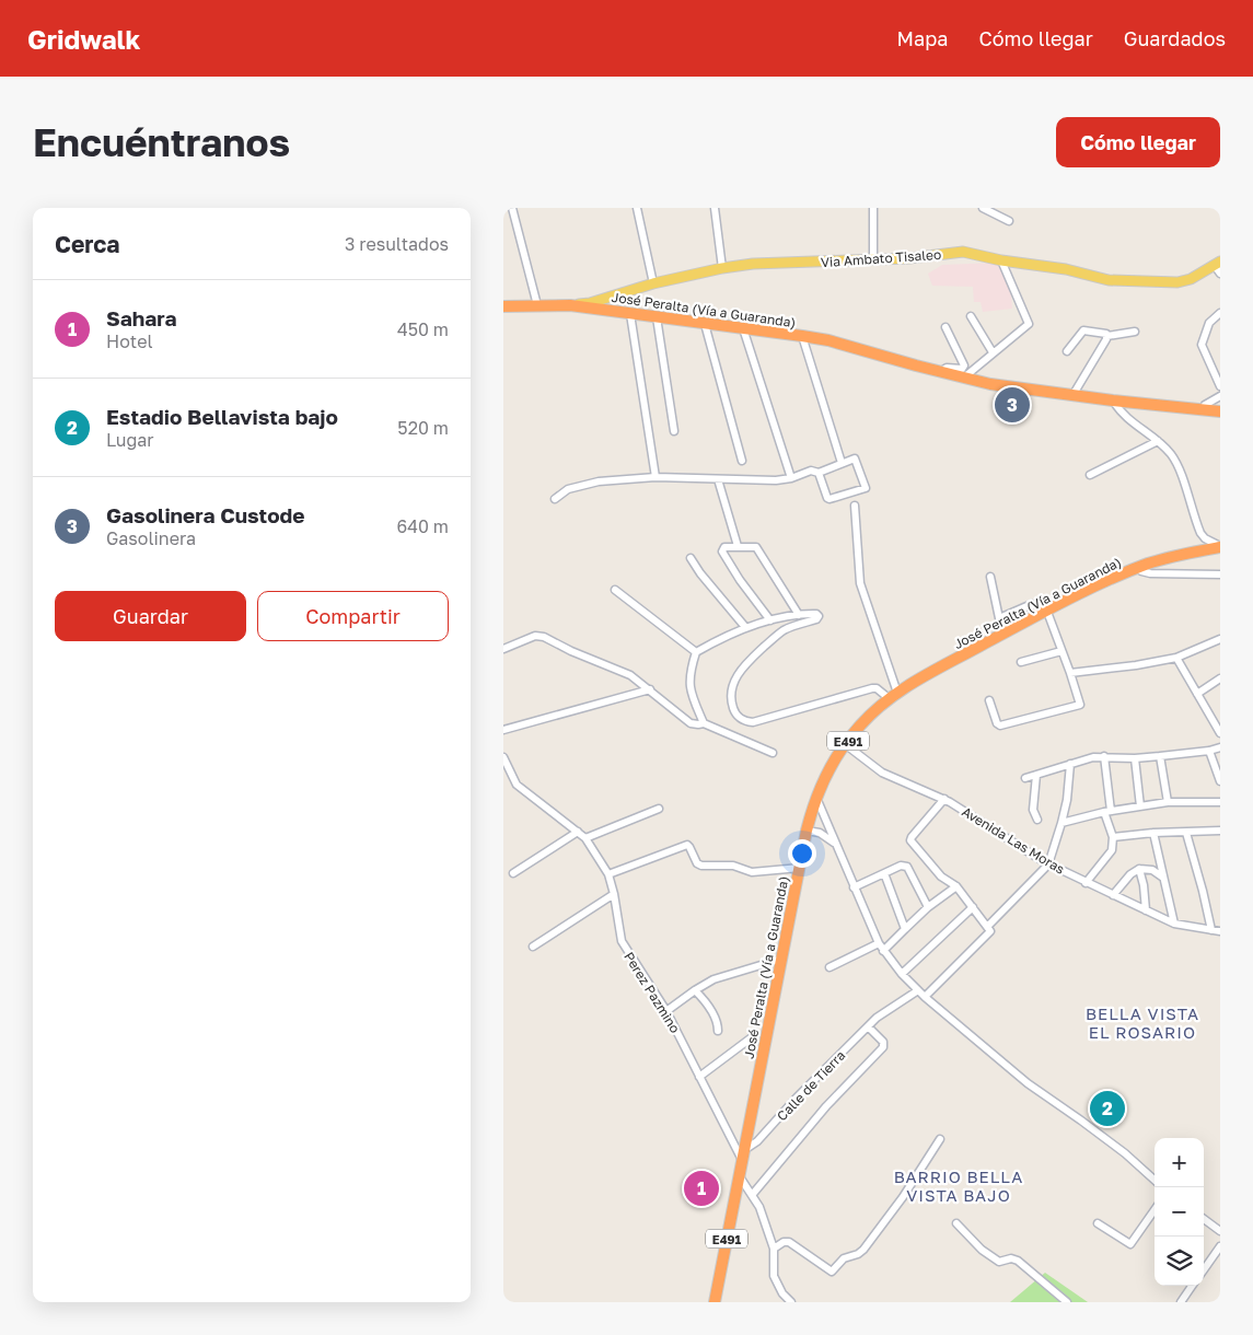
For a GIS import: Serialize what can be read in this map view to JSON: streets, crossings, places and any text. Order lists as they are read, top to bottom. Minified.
{"streets":{"highway":["José Peralta (Vía a Guaranda)","E491"],"main road":["Via Ambato Tisaleo"],"street":["Avenida Las Moras","Perez Pazmino","Calle de Tierra"]},"crossings":[["Via Ambato Tisaleo","José Peralta (Vía a Guaranda)"],["José Peralta (Vía a Guaranda)","Avenida Las Moras"],["José Peralta (Vía a Guaranda)","Perez Pazmino"],["José Peralta (Vía a Guaranda)","Calle de Tierra"],["Perez Pazmino","Calle de Tierra"]],"districts":["BELLA VISTA EL ROSARIO","BARRIO BELLA VISTA BAJO"],"page":{"header":"Gridwalk","nav":["Mapa","Cómo llegar","Guardados"],"buttons":["Cómo llegar",["Guardar","Compartir"]],"title":"Encuéntranos","heading":["Cerca","3 resultados"],"list":[{"mark":"1","name":"Sahara","note":"Hotel","value":"450 m"},{"mark":"2","name":"Estadio Bellavista bajo","note":"Lugar","value":"520 m"},{"mark":"3","name":"Gasolinera Custode","note":"Gasolinera","value":"640 m"}],"pins":["3","2","1"],"map_buttons":["+","−"]}}
